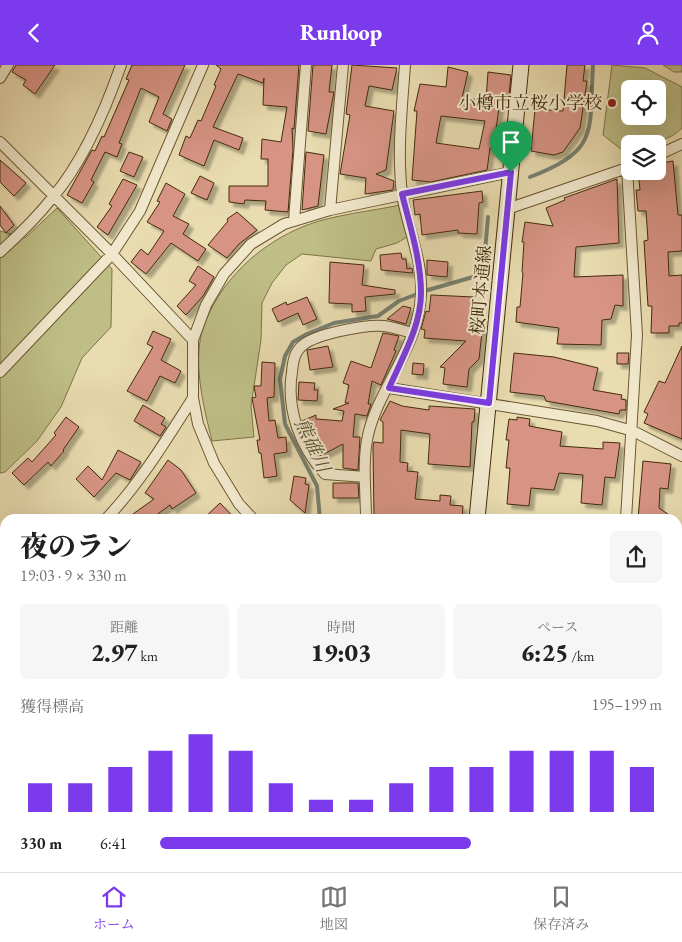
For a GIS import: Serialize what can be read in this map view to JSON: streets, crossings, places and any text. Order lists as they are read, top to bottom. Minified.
{"streets":{"street":["桜町本通線"]},"water":["熊碓川"],"places":["小樽市立桜小学校"],"page":{"header":"Runloop","heading":["夜のラン","19:03 · 9 × 330 m"],"stats":[["距離","2.97 km"],["時間","19:03"],["ペース","6:25 /km"]],"chart":["獲得標高","195–199 m"],"list":[{"name":"330 m","note":"6:41"}],"tabs":["ホーム","地図","保存済み"]}}
